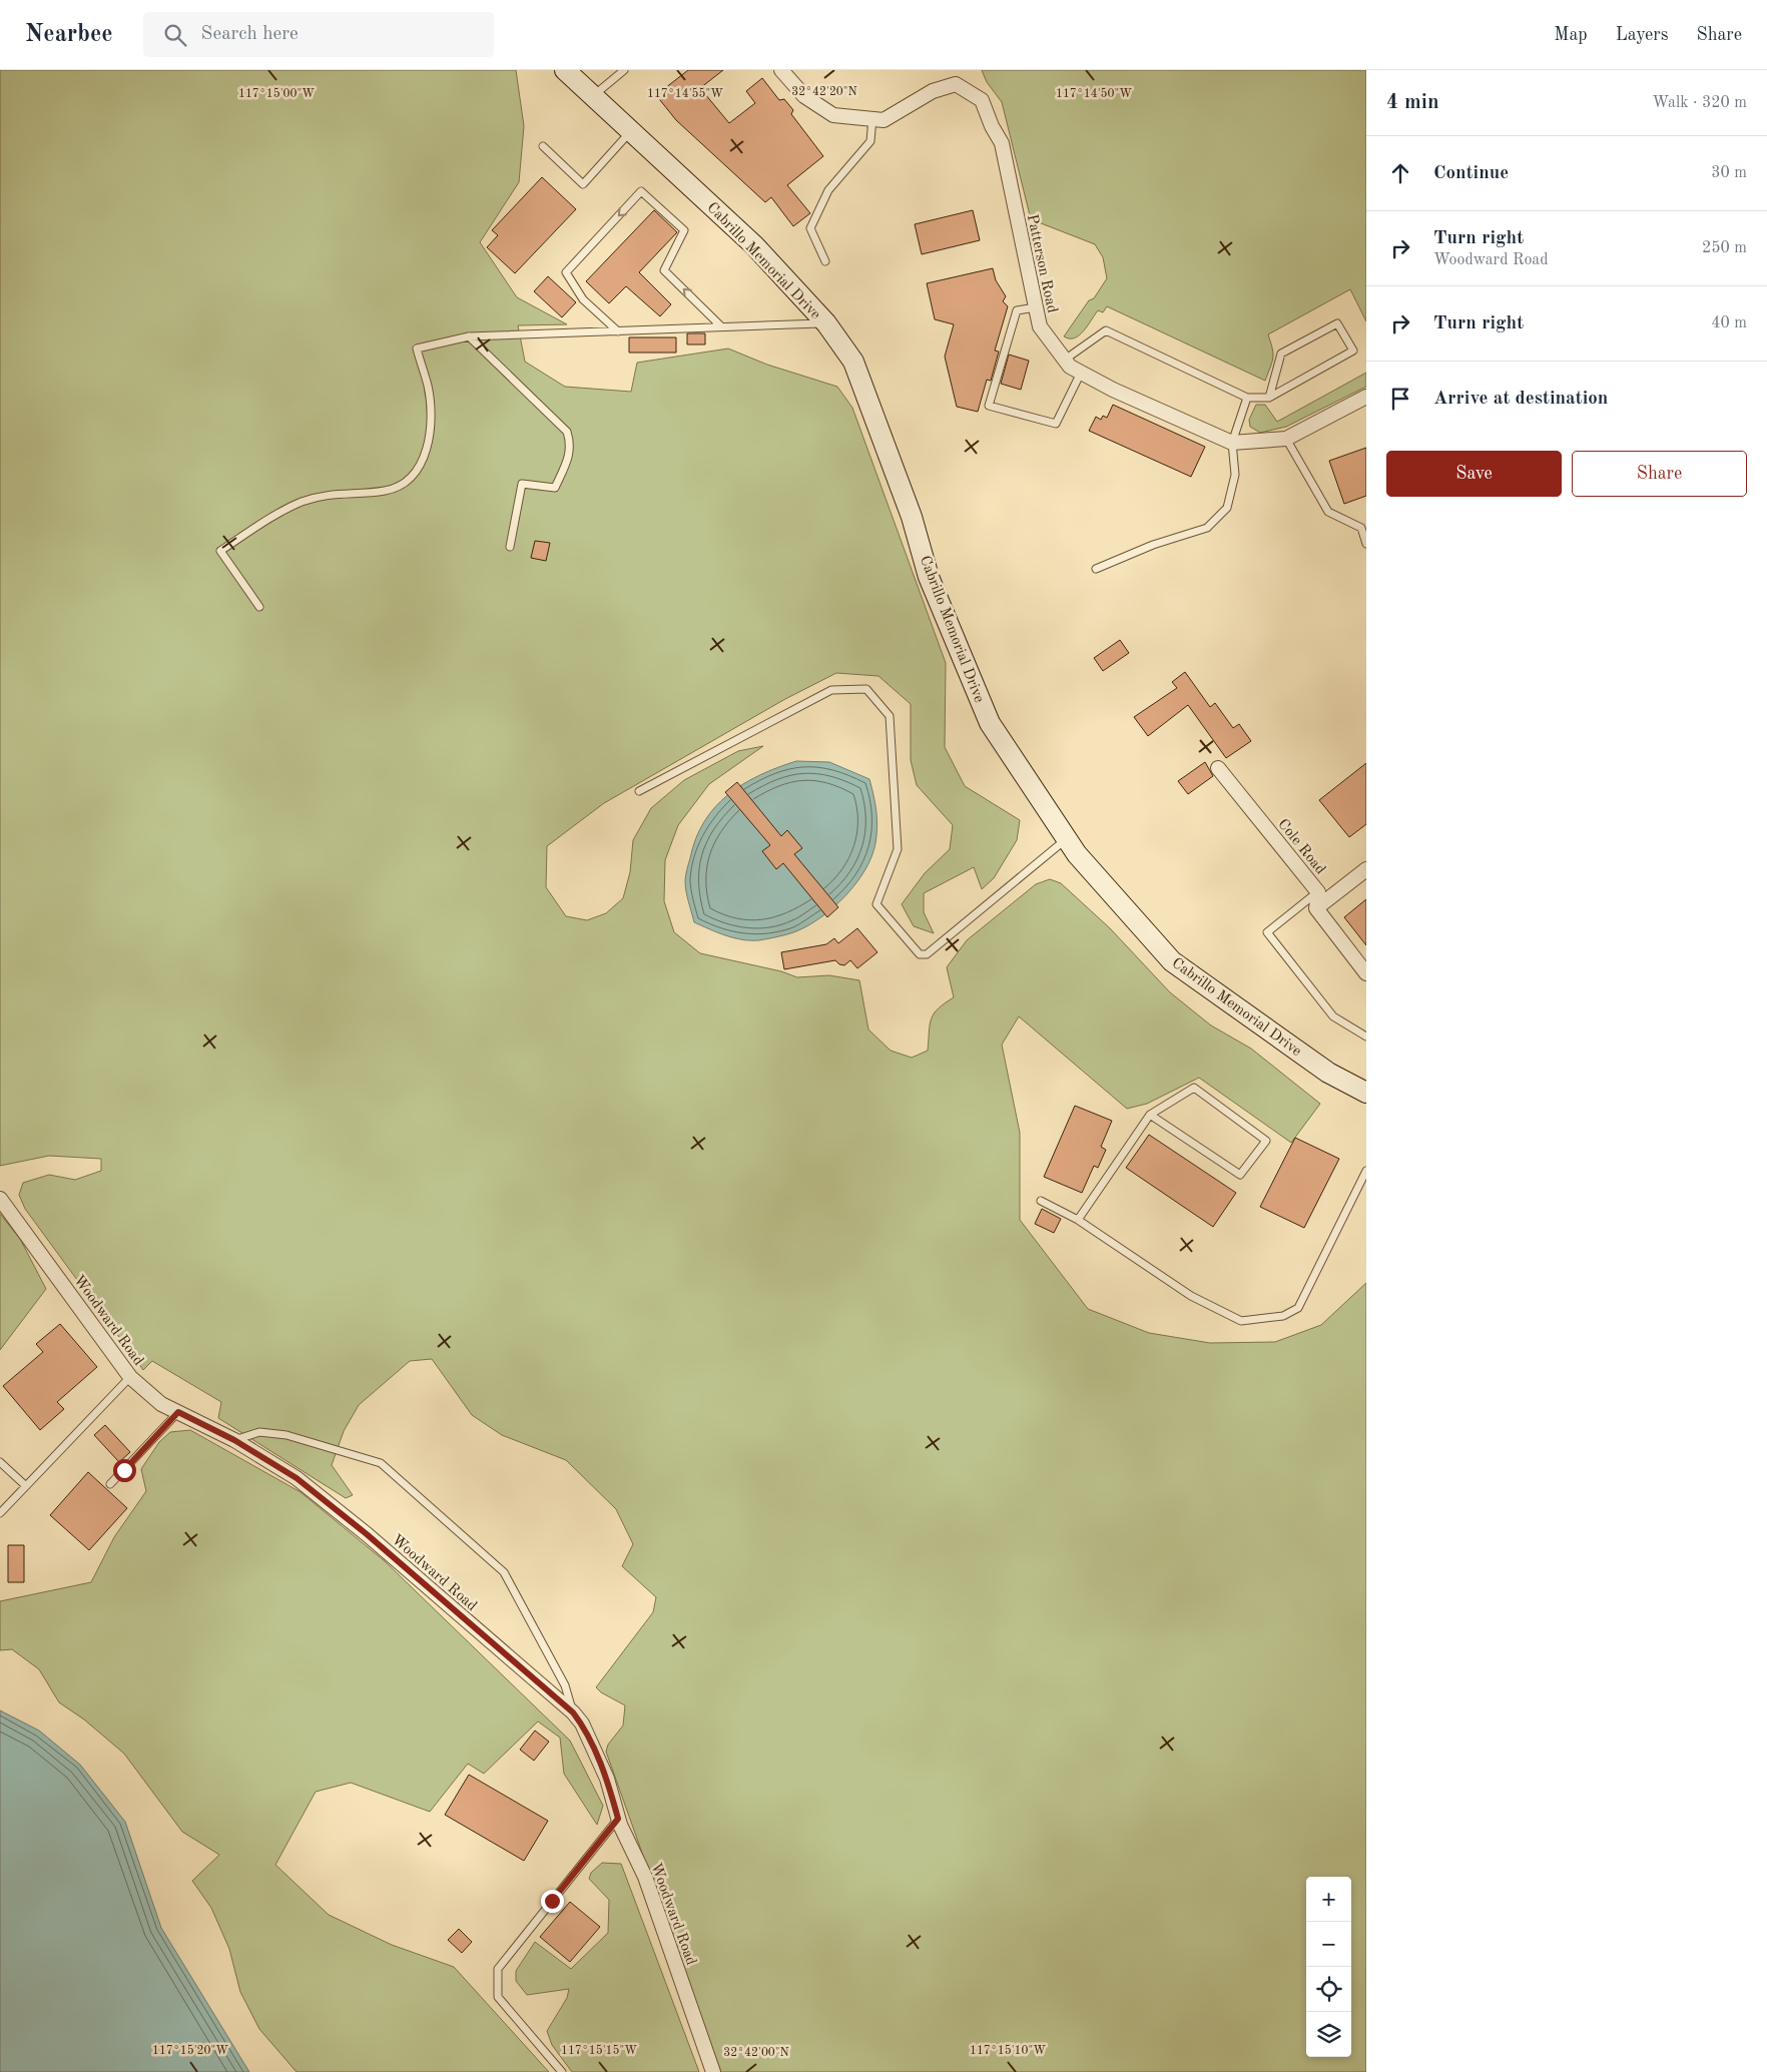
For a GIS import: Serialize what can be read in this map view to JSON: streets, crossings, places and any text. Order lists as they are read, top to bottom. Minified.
{"streets":{"main road":["Cabrillo Memorial Drive"],"street":["Patterson Road","Cole Road","Woodward Road"]},"page":{"header":"Nearbee","search":"Search here","nav":["Map","Layers","Share"],"heading":["4 min","Walk · 320 m"],"list":[["Continue","30 m"],["Turn right","Woodward Road","250 m"],["Turn right","40 m"],"Arrive at destination"],"buttons":["Save","Share"],"map_buttons":["+","−"]},"coordinates":["32°42'20\"N","117°15'00\"W","117°14'55\"W","117°14'50\"W","117°15'20\"W","117°15'15\"W","117°15'10\"W","32°42'00\"N"]}
